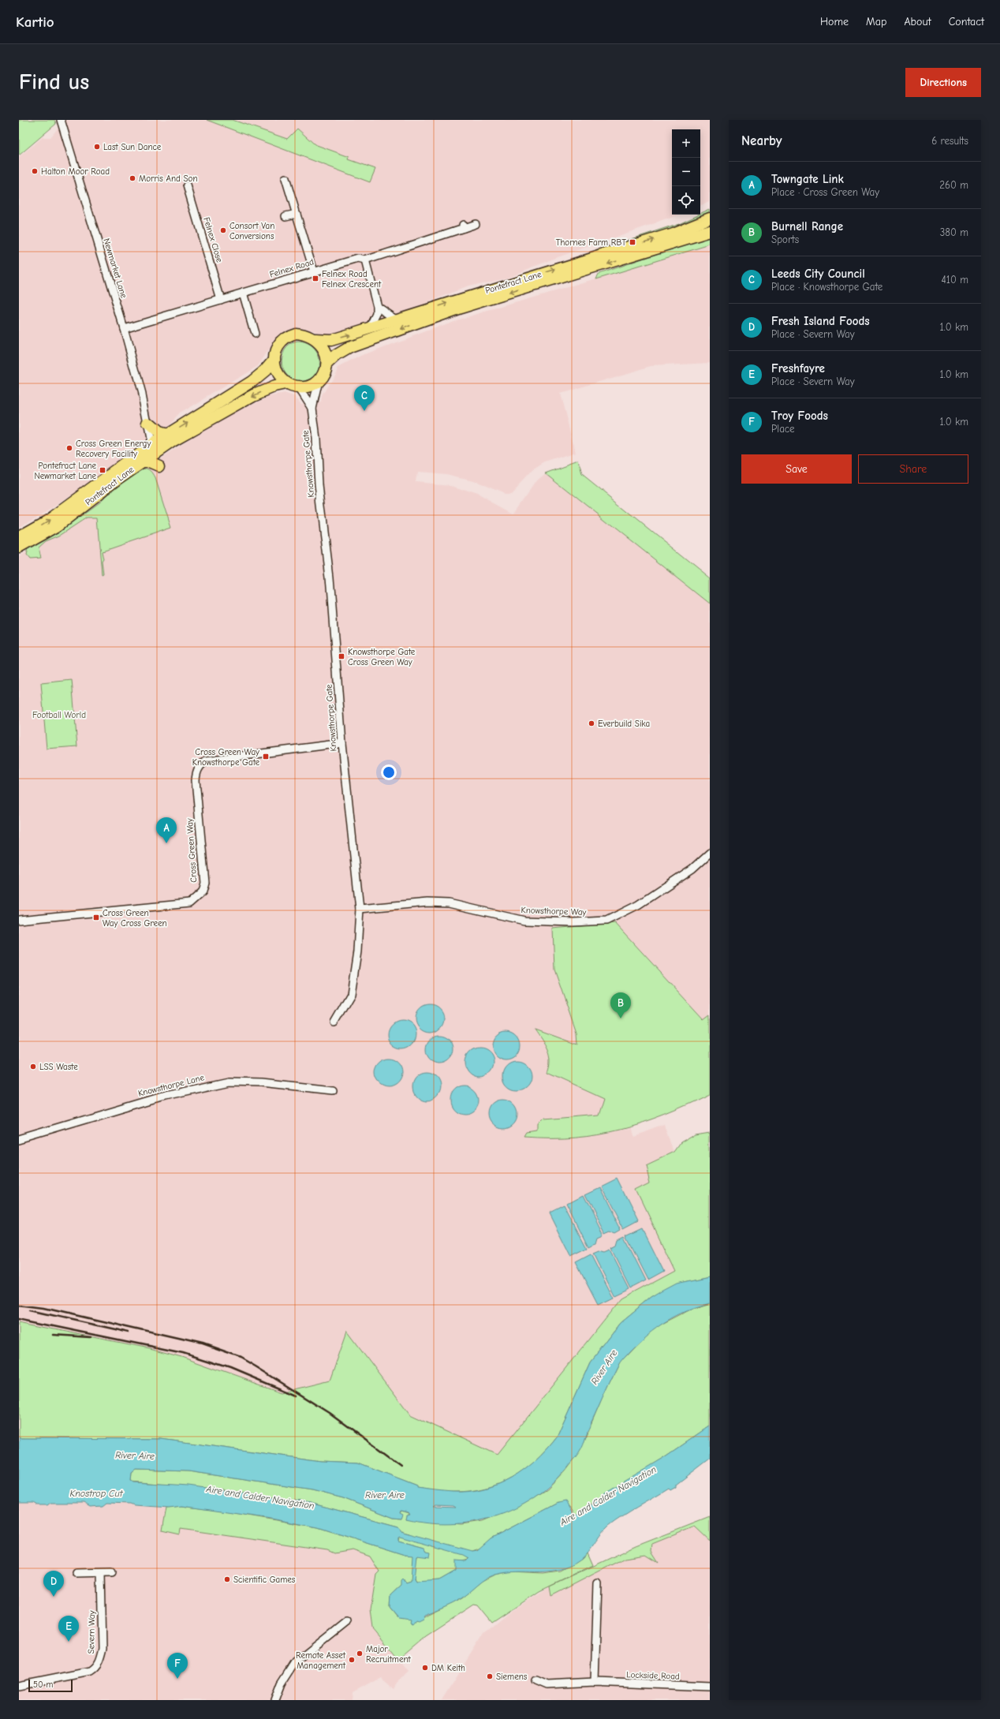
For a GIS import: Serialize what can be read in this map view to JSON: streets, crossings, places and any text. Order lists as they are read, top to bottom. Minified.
{"streets":{"highway":["Pontefract Lane"],"street":["Felnex Close","Newmarket Lane","Felnex Road","Knowsthorpe Gate","Cross Green Way","Knowsthorpe Way","Knowsthorpe Lane","Severn Way","Lockside Road"]},"crossings":[["Felnex Close","Felnex Road"],["Newmarket Lane","Felnex Road"],["Newmarket Lane","Pontefract Lane"],["Pontefract Lane","Knowsthorpe Gate"],["Knowsthorpe Gate","Cross Green Way"],["Knowsthorpe Gate","Knowsthorpe Way"]],"water":["River Aire","Knostrop Cut","Aire and Calder Navigation"],"parks":["Football World"],"places":{"other":["Last Sun Dance","Halton Moor Road","Morris And Son","Consort Van Conversions","Cross Green Energy Recovery Facility","Everbuild Sika","LSS Waste","Scientific Games","Major Recruitment","Remote Asset Management","DM Keith","Siemens"],"transit":["Thornes Farm RBT","Felnex Road Felnex Crescent","Pontefract Lane Newmarket Lane","Knowsthorpe Gate Cross Green Way","Cross Green Way Knowsthorpe Gate","Cross Green Way Cross Green"]},"scale_bar":"50 m","page":{"header":"Kartio","nav":["Home","Map","About","Contact"],"buttons":["Directions",["Save","Share"]],"title":"Find us","heading":["Nearby","6 results"],"map_buttons":["+","−"],"list":[{"mark":"A","name":"Towngate Link","note":"Place · Cross Green Way","value":"260 m"},{"mark":"B","name":"Burnell Range","note":"Sports","value":"380 m"},{"mark":"C","name":"Leeds City Council","note":"Place · Knowsthorpe Gate","value":"410 m"},{"mark":"D","name":"Fresh Island Foods","note":"Place · Severn Way","value":"1.0 km"},{"mark":"E","name":"Freshfayre","note":"Place · Severn Way","value":"1.0 km"},{"mark":"F","name":"Troy Foods","note":"Place","value":"1.0 km"}],"pins":["C","A","B","D","E","F"],"scale":"50 m"}}
